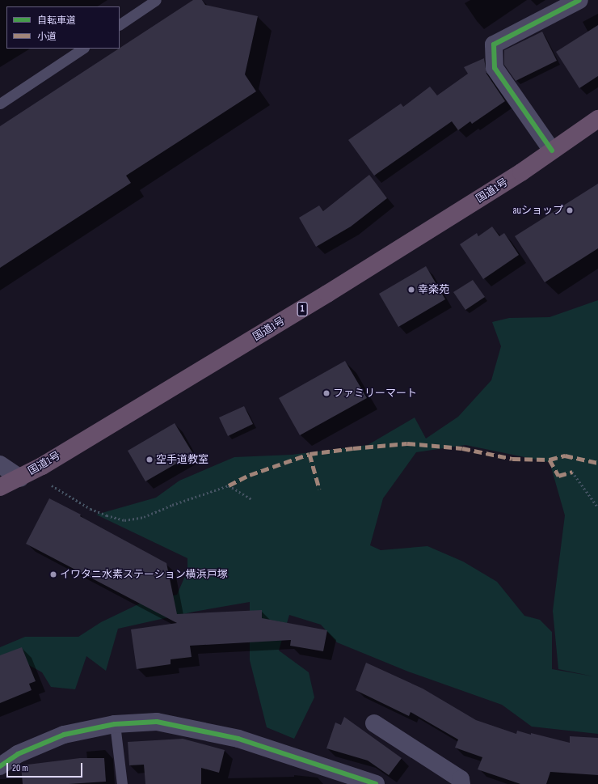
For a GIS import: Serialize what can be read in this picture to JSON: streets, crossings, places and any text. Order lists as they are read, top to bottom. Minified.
{"streets":{"highway":["国道1号","1"]},"places":["auショップ","幸楽苑","ファミリーマート","空手道教室","イワタニ水素ステーション横浜戸塚"],"legend":["自転車道","小道"],"scale_bar":"20 m"}
